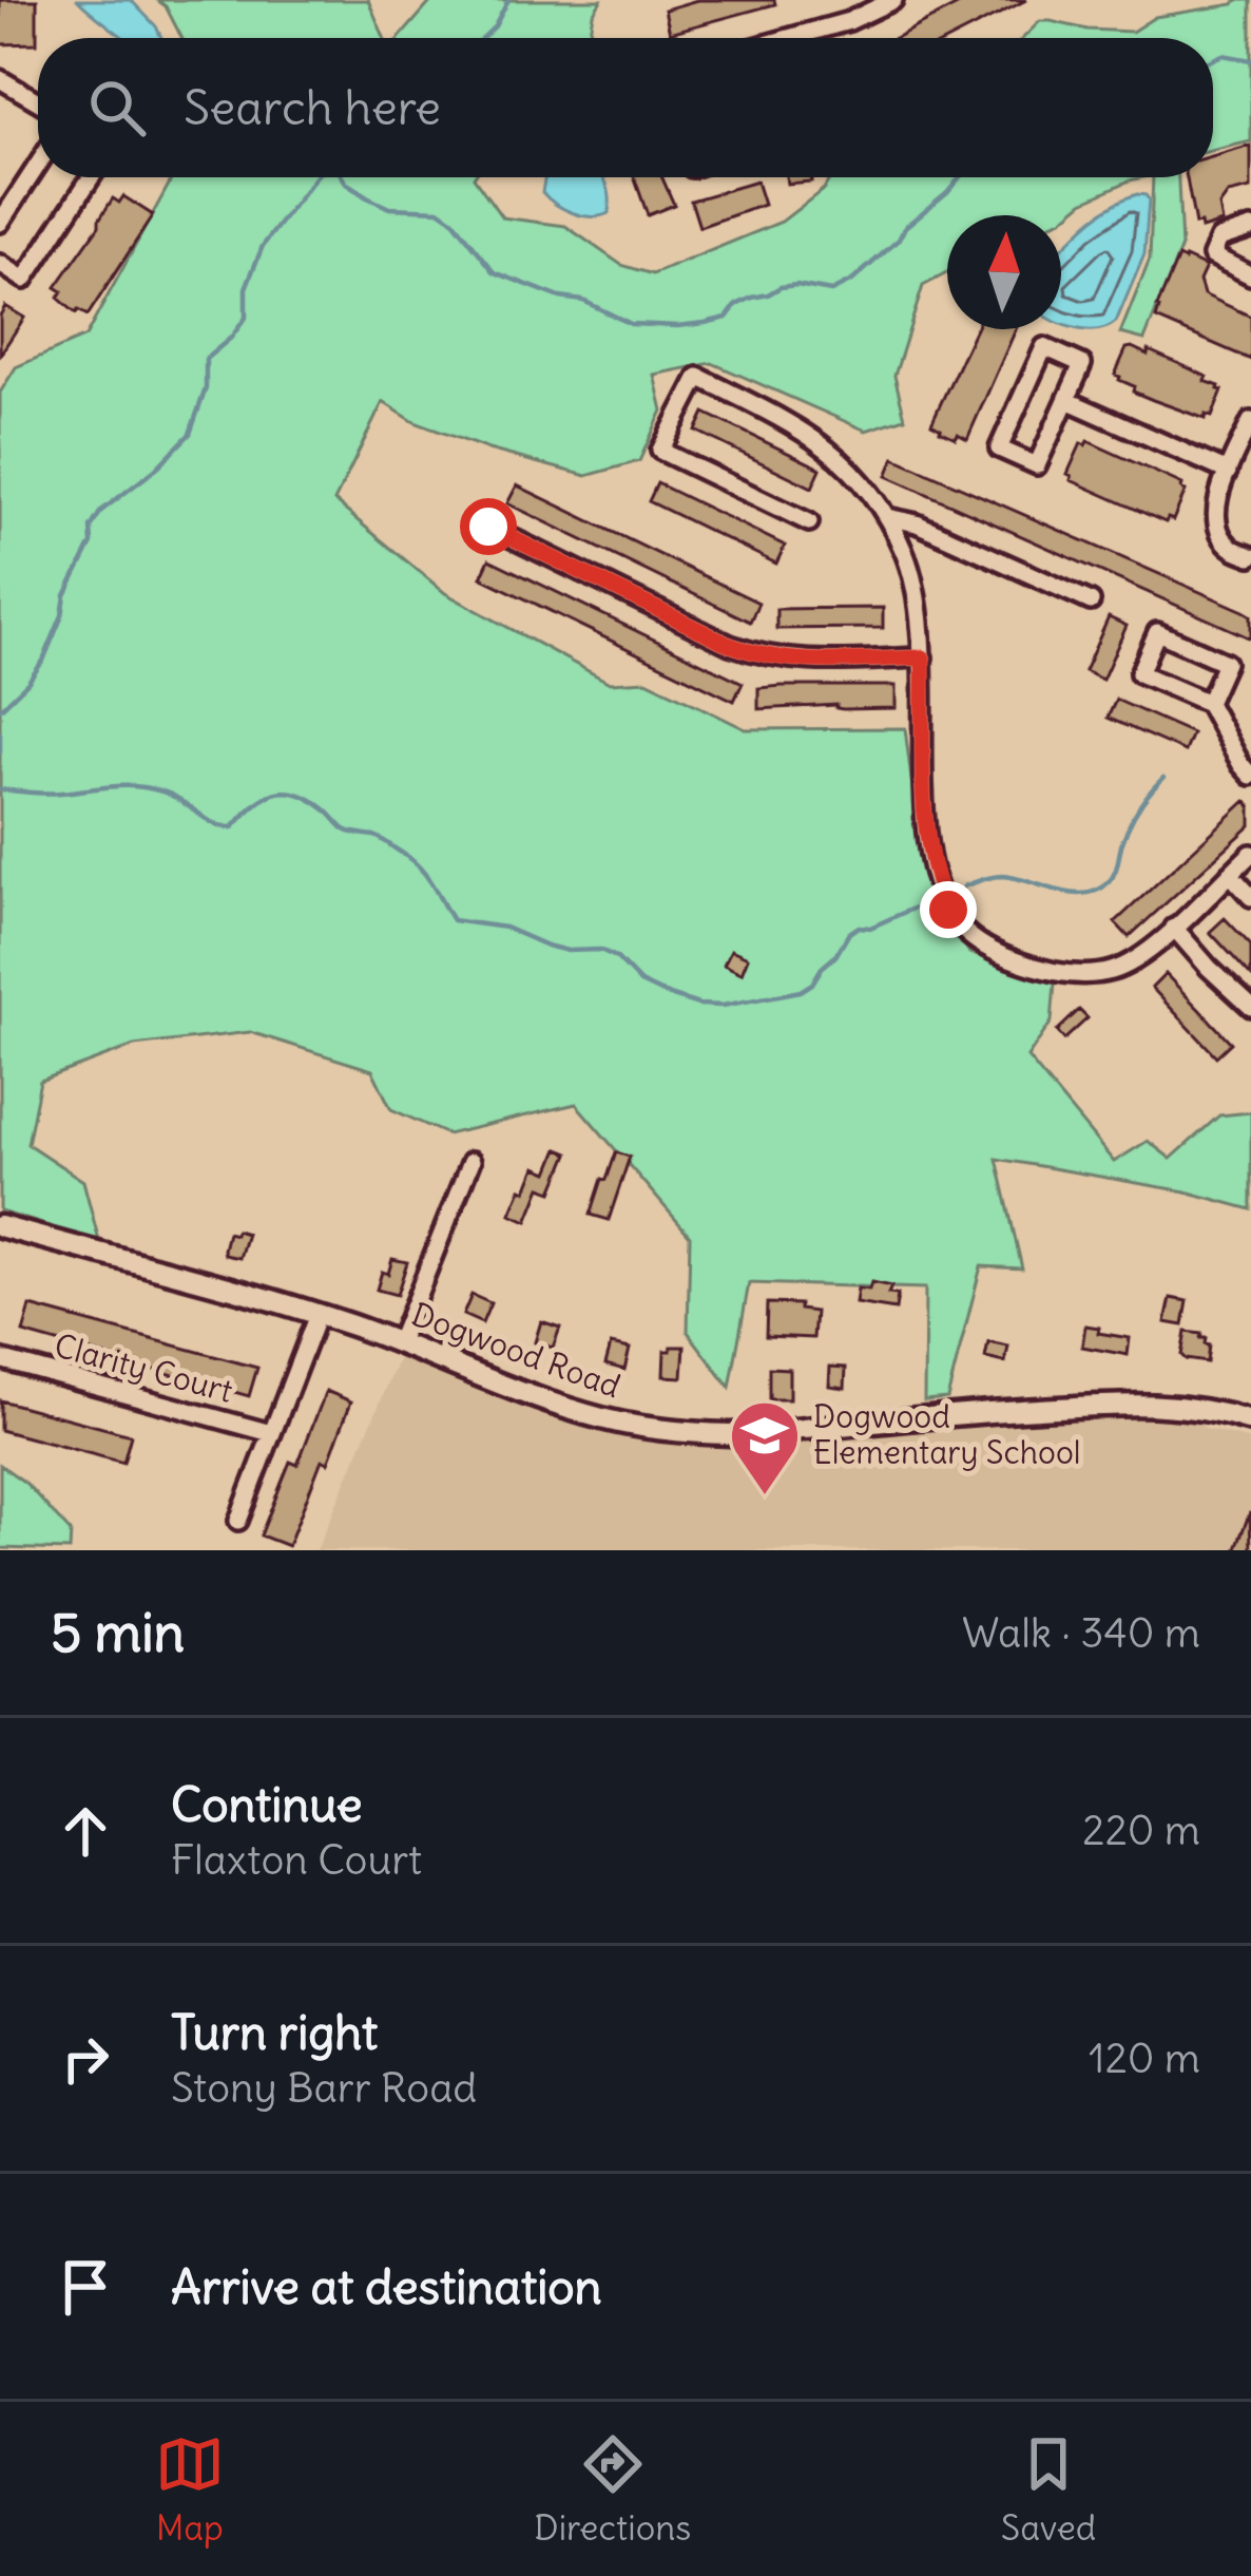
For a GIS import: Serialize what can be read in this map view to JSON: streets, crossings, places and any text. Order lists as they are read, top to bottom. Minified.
{"streets":{"street":["Dogwood Road","Clarity Court"]},"places":{"school or university":["Dogwood Elementary School"]},"north":"top","page":{"search":"Search here","heading":["5 min","Walk · 340 m"],"list":[["Continue","Flaxton Court","220 m"],["Turn right","Stony Barr Road","120 m"],"Arrive at destination"],"nav":["Map","Directions","Saved"]}}
